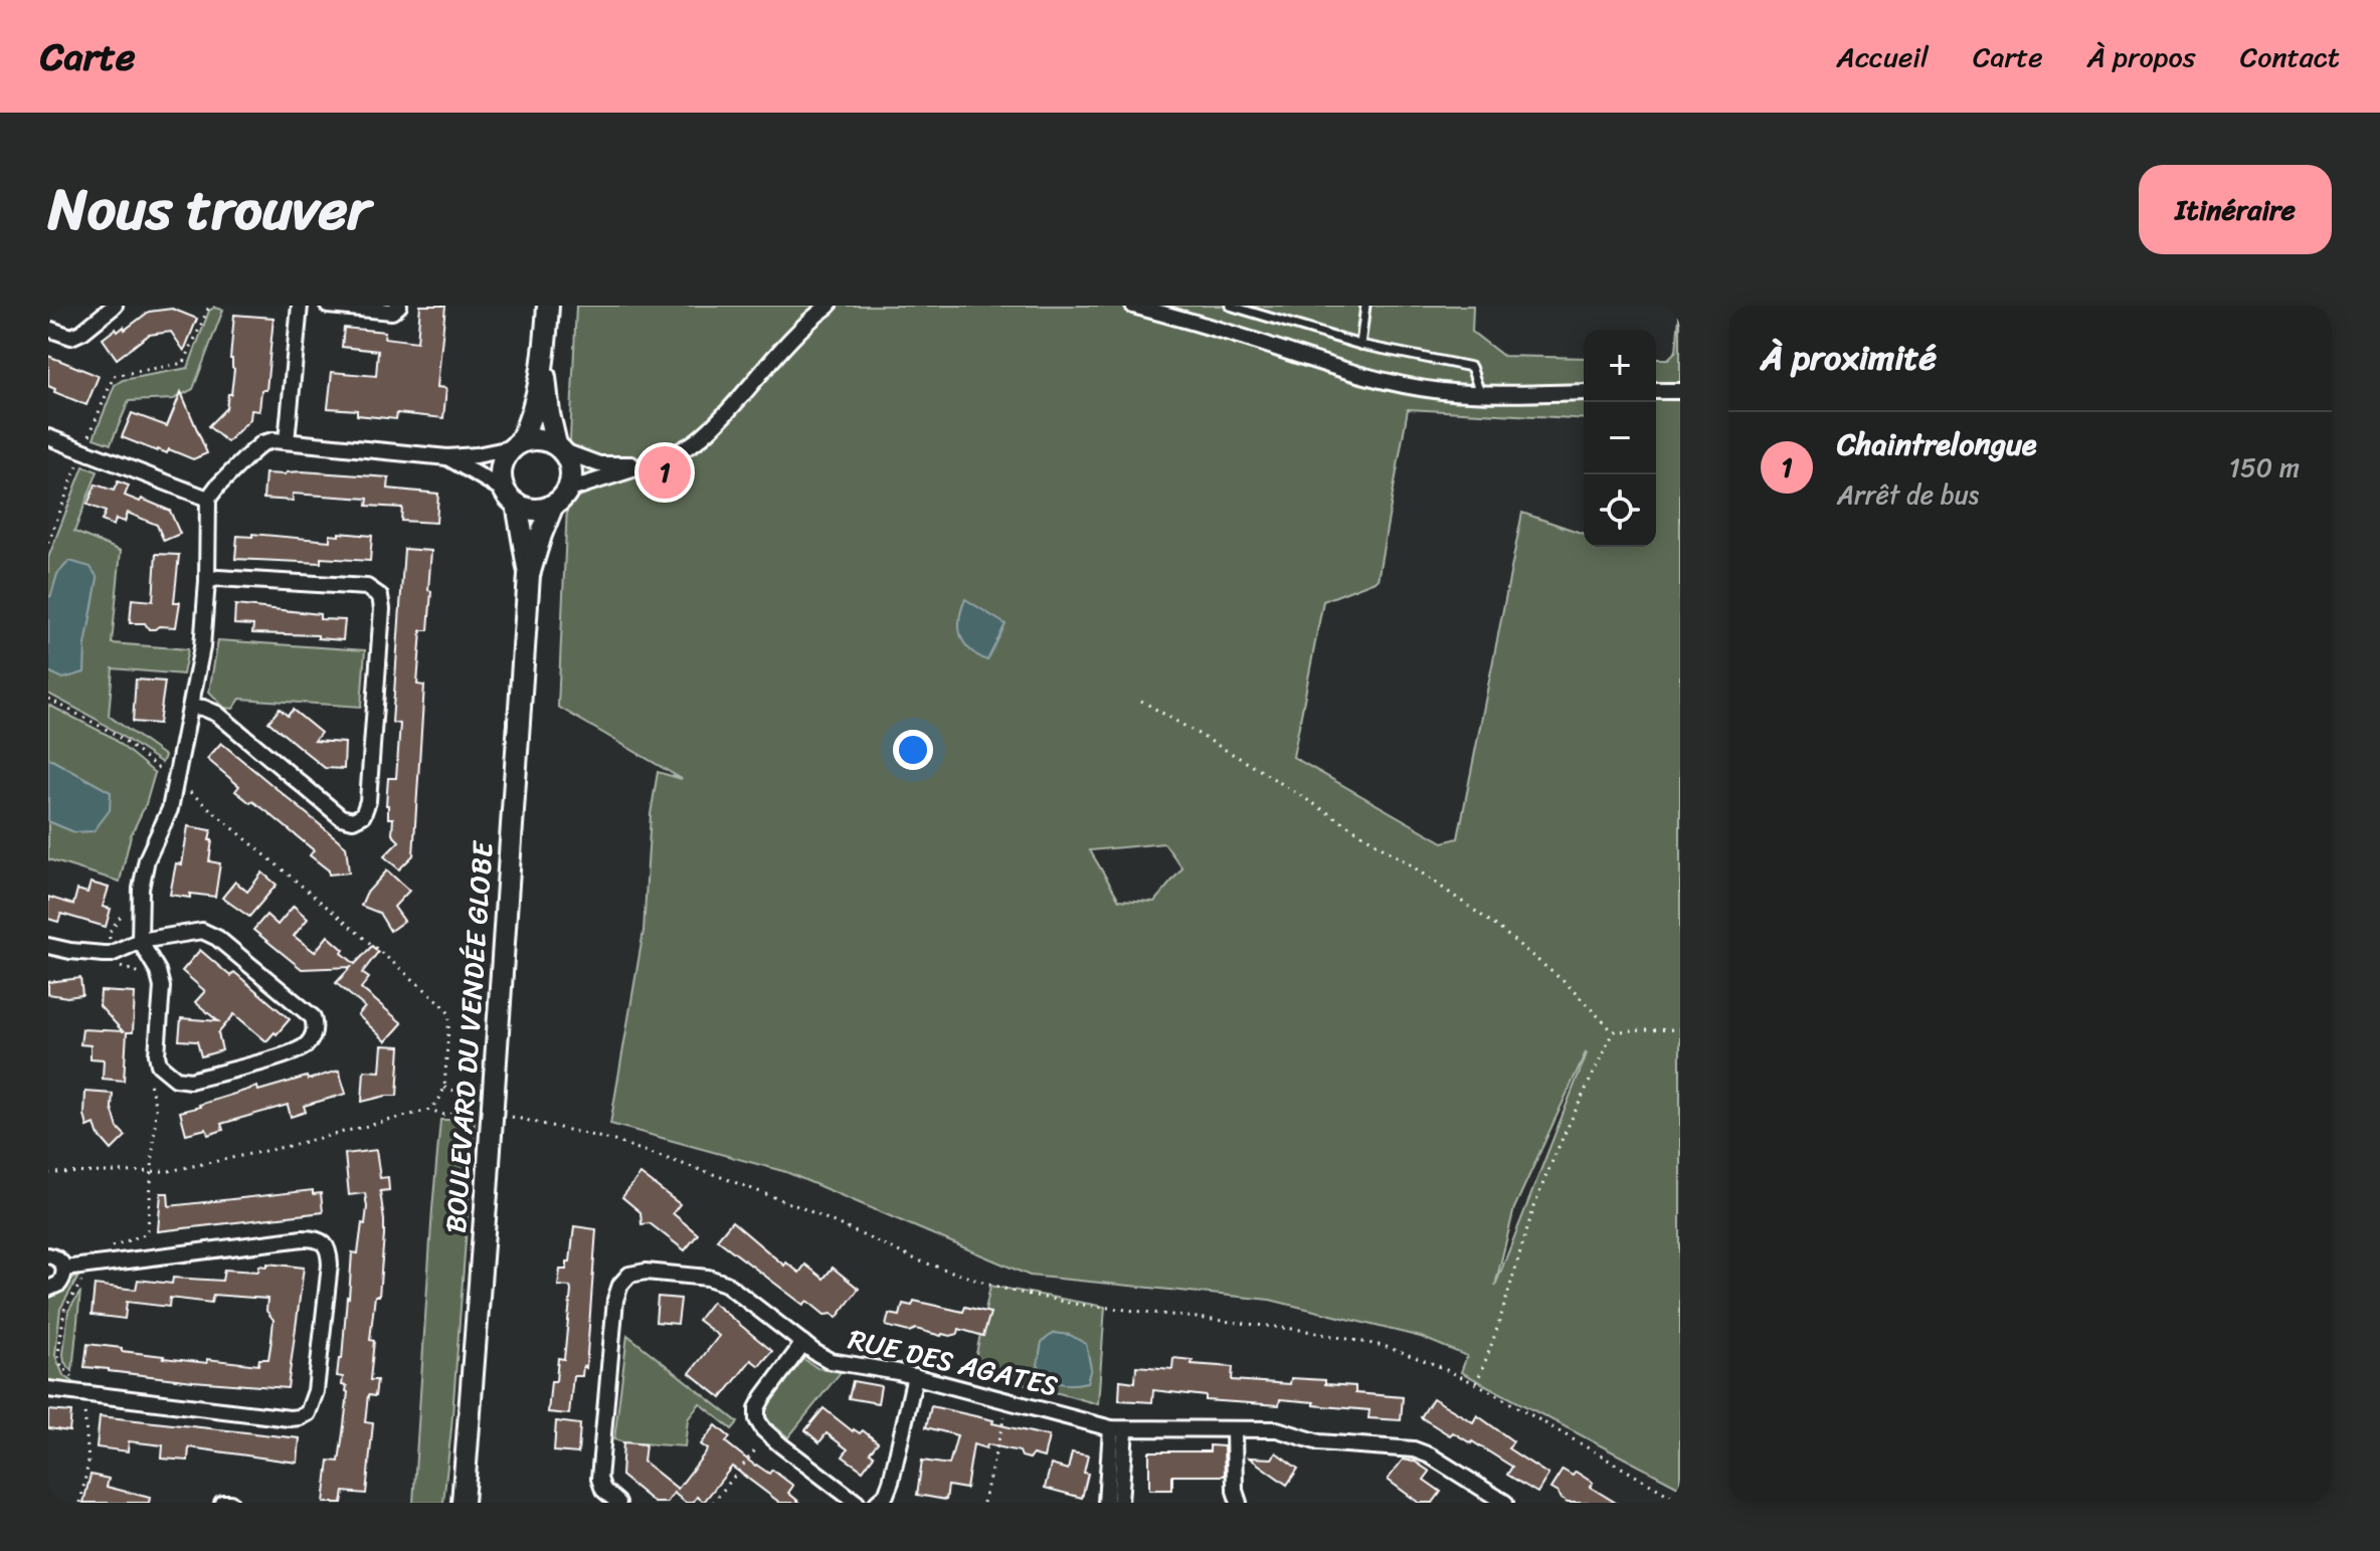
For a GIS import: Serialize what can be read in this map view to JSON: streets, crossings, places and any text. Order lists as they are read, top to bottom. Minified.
{"streets":{"main road":["BOULEVARD DU VENDÉE GLOBE"],"street":["RUE DES AGATES"]},"page":{"header":"Carte","nav":["Accueil","Carte","À propos","Contact"],"title":"Nous trouver","buttons":"Itinéraire","heading":"À proximité","map_buttons":["+","−"],"list":[{"mark":"1","name":"Chaintrelongue","note":"Arrêt de bus","value":"150 m"}],"pins":"1"}}
